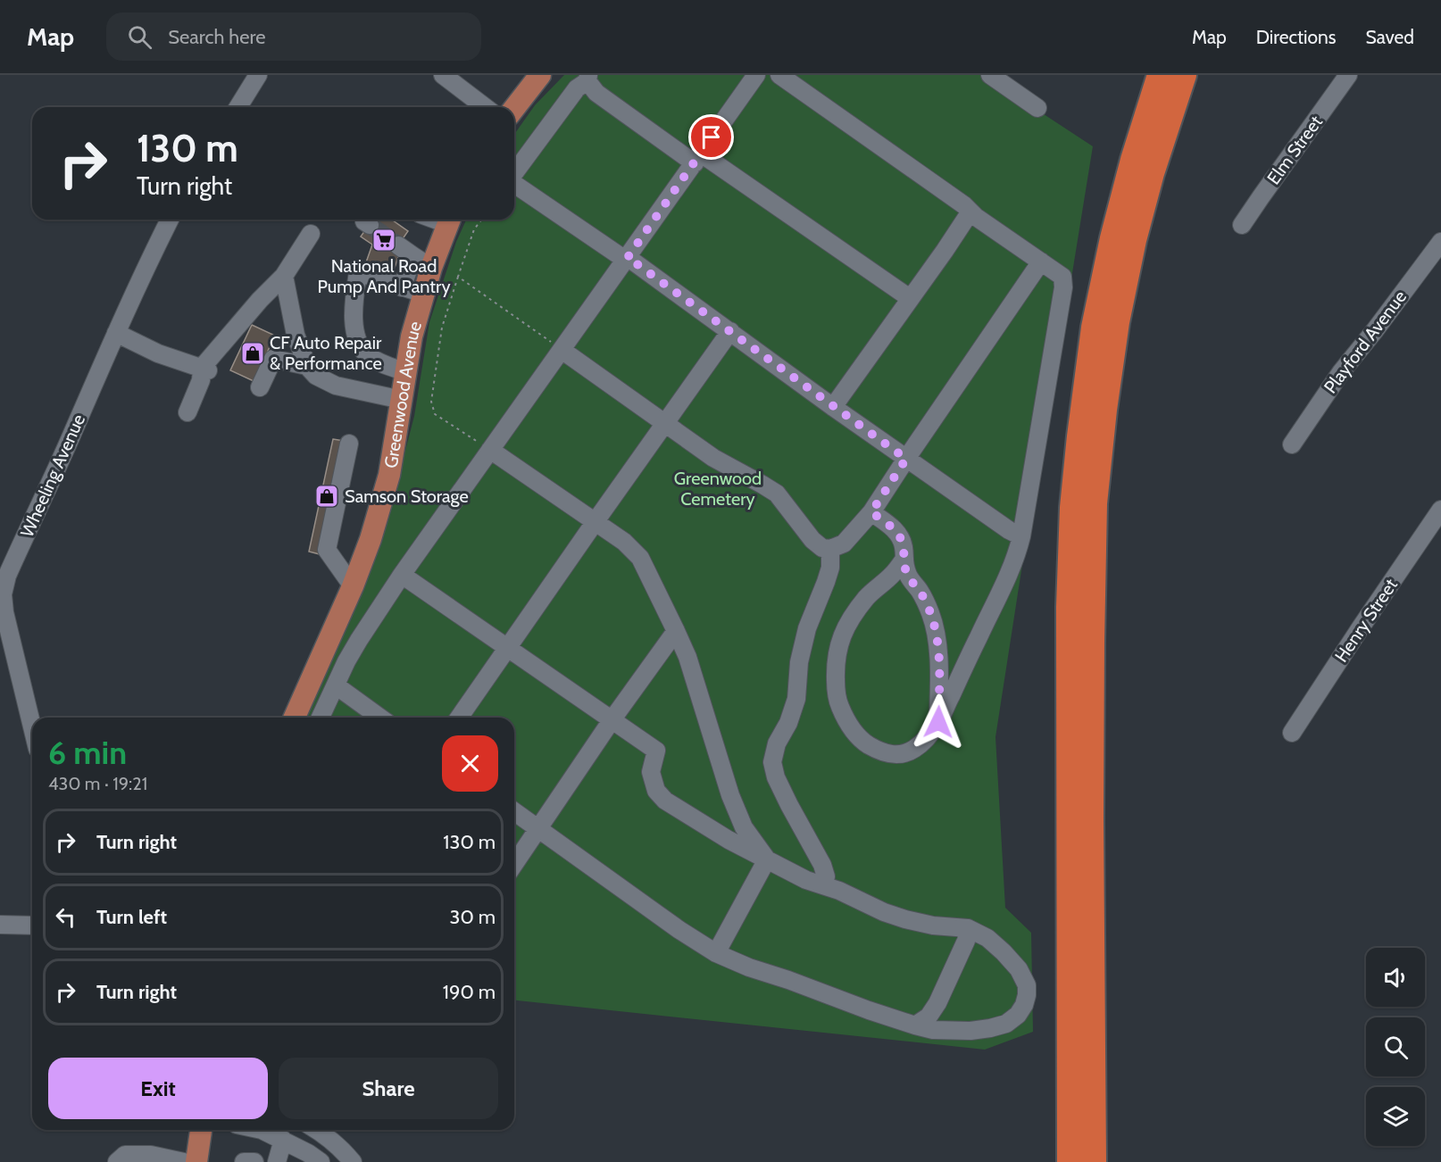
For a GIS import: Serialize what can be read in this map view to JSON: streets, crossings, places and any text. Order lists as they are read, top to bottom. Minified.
{"streets":{"main road":["Greenwood Avenue"],"street":["Elm Street","Playford Avenue","Wheeling Avenue","Henry Street"]},"parks":["Greenwood Cemetery"],"places":{"supermarket":["National Road Pump And Pantry"],"shop":["CF Auto Repair & Performance","Samson Storage"]},"page":{"header":"Map","search":"Search here","nav":["Map","Directions","Saved"],"turn":["130 m","Turn right"],"heading":["6 min","430 m · 19:21"],"list":[{"name":"Turn right","value":"130 m"},{"name":"Turn left","value":"30 m"},{"name":"Turn right","value":"190 m"}],"buttons":["Exit","Share"]}}
